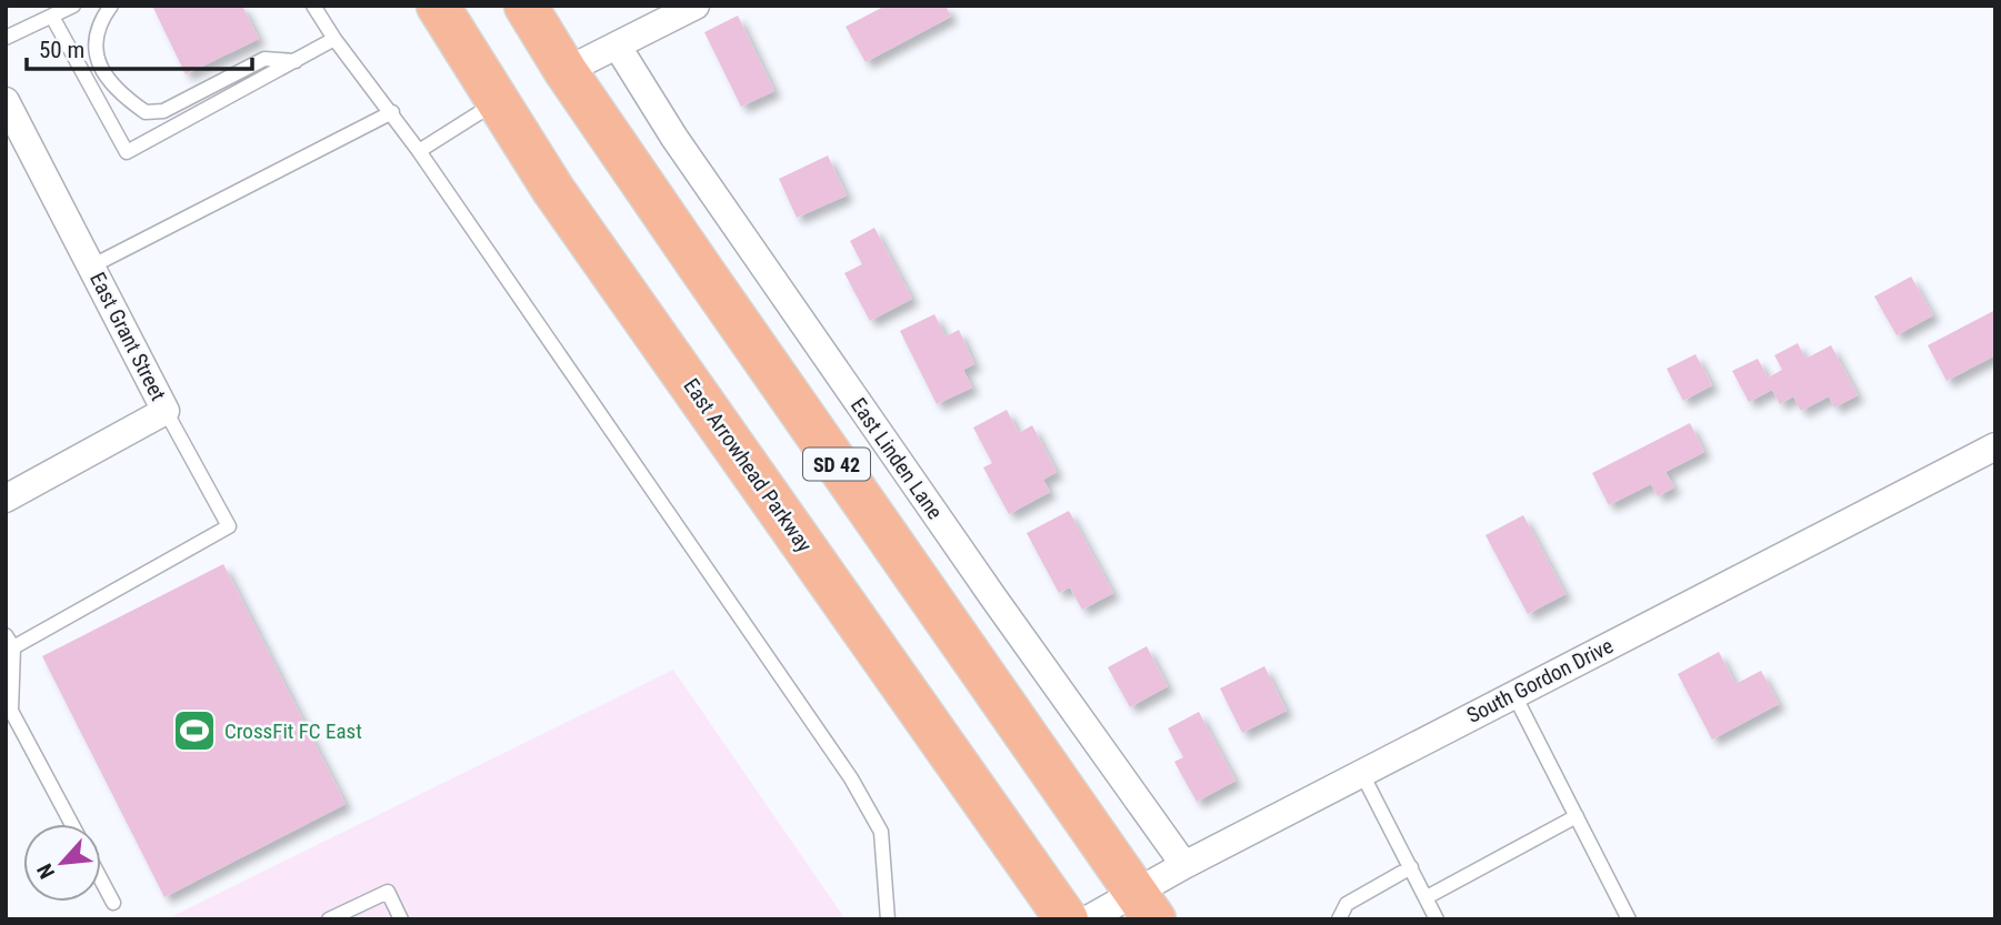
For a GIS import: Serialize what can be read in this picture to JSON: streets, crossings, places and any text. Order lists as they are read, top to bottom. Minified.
{"streets":{"main road":["SD 42","East Arrowhead Parkway"],"street":["East Grant Street","East Linden Lane","South Gordon Drive"]},"crossings":[["East Linden Lane","South Gordon Drive"],["SD 42","South Gordon Drive"]],"places":{"sports":["CrossFit FC East"]},"scale_bar":"50 m","north":"bottom left"}
